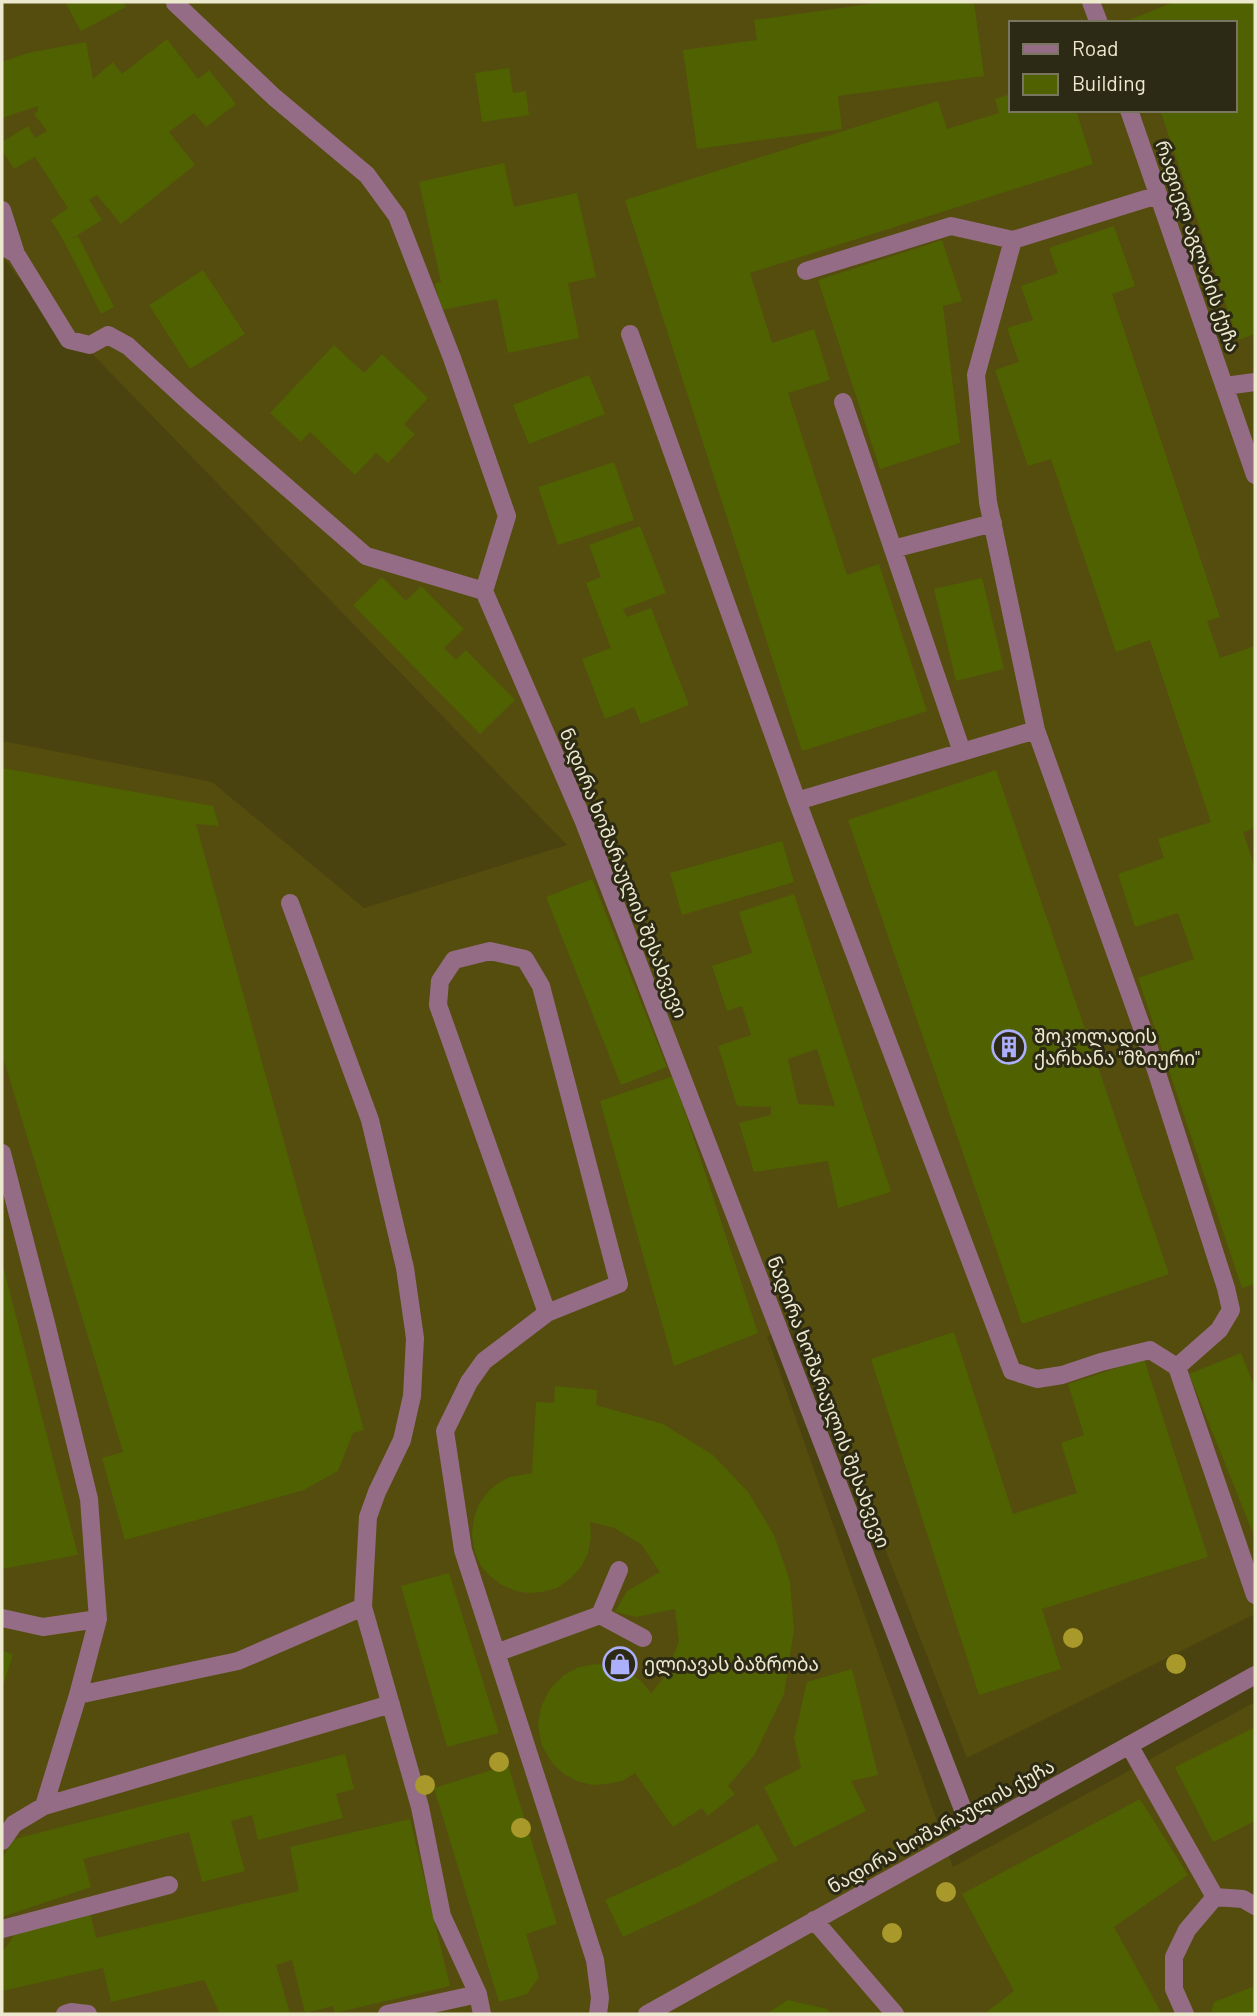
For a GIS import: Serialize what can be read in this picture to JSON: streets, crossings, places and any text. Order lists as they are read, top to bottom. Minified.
{"streets":{"street":["რაფიელ აგლაძის ქუჩა","ნადირა ხოშარაულის შესახვევი","ნადირა ხოშარაულის ქუჩა"]},"crossings":[["ნადირა ხოშარაულის შესახვევი","ნადირა ხოშარაულის ქუჩა"]],"places":{"building":["შოკოლადის ქარხანა \"მზიური\""],"shop":["ელიავას ბაზრობა"]},"legend":["Road","Building"]}
